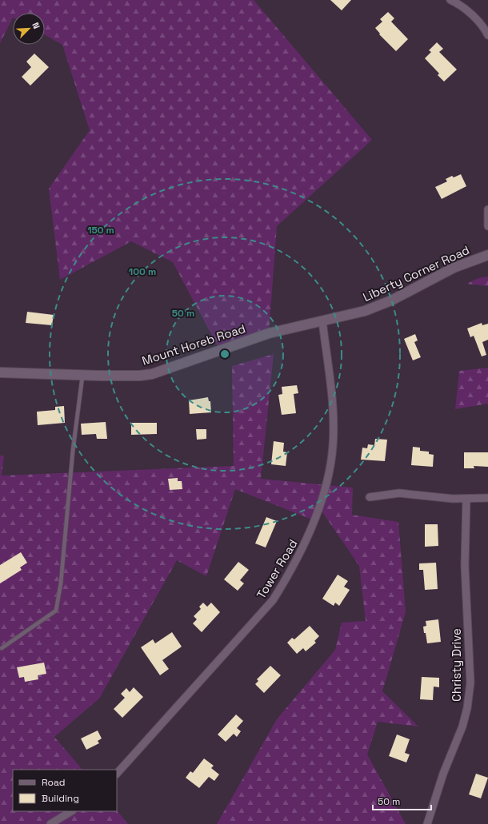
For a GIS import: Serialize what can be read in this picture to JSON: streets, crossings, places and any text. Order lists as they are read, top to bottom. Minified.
{"streets":{"street":["Liberty Corner Road","Mount Horeb Road","Tower Road","Christy Drive"]},"crossings":[["Liberty Corner Road","Mount Horeb Road"],["Mount Horeb Road","Tower Road"]],"legend":["Road","Building"],"scale_bar":"50 m","north":"top right","rings":["150 m","100 m","50 m"]}
